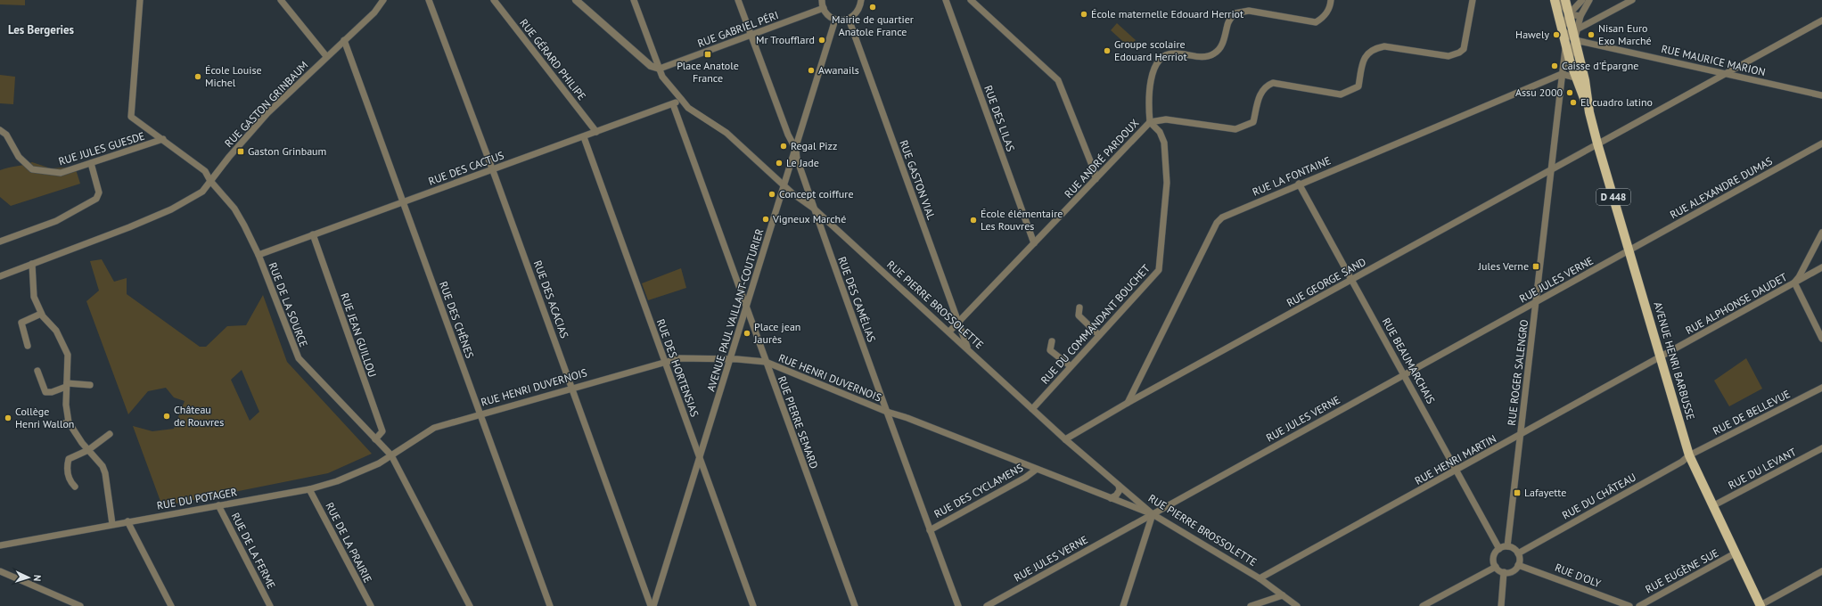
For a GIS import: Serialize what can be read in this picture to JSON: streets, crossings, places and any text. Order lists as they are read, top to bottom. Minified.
{"streets":{"main road":["D 448","AVENUE HENRI BARBUSSE"],"street":["RUE GABRIEL PÉRI","RUE GÉRARD PHILIPE","RUE MAURICE MARION","RUE GASTON GRINBAUM","RUE DES LILAS","RUE JULES GUESDE","RUE ANDRÉ PARDOUX","RUE DES CACTUS","RUE LA FONTAINE","RUE GASTON VIAL","RUE ALEXANDRE DUMAS","RUE JULES VERNE","RUE GEORGE SAND","RUE DES ACACIAS","RUE DES CAMÉLIAS","RUE ALPHONSE DAUDET","RUE DE LA SOURCE","RUE PIERRE BROSSOLETTE","AVENUE PAUL VAILLANT-COUTURIER","RUE DES CHÊNES","RUE DU COMMANDANT BOUCHET","RUE JEAN GUILLOU","RUE BEAUMARCHAIS","RUE DES HORTENSIAS","RUE ROGER SALENGRO","RUE HENRI DUVERNOIS","RUE DE BELLEVUE","RUE PIERRE SEMARD","RUE HENRI MARTIN","RUE DU LEVANT","RUE DES CYCLAMENS","RUE DU CHÂTEAU","RUE DU POTAGER","RUE DE LA PRAIRIE","RUE DE LA FERME","RUE EUGÈNE SUE","RUE D'OLY"]},"crossings":[["RUE GABRIEL PÉRI","RUE DES CAMÉLIAS"],["RUE GABRIEL PÉRI","RUE PIERRE BROSSOLETTE"],["RUE GÉRARD PHILIPE","RUE DES CACTUS"],["RUE MAURICE MARION","RUE GEORGE SAND"],["RUE MAURICE MARION","AVENUE HENRI BARBUSSE"],["RUE MAURICE MARION","RUE ROGER SALENGRO"],["RUE GASTON GRINBAUM","RUE DE LA SOURCE"],["RUE GASTON GRINBAUM","RUE DES CHÊNES"],["RUE DES LILAS","RUE ANDRÉ PARDOUX"],["RUE JULES GUESDE","RUE DE LA SOURCE"],["RUE ANDRÉ PARDOUX","RUE GASTON VIAL"],["RUE ANDRÉ PARDOUX","RUE PIERRE BROSSOLETTE"],["RUE ANDRÉ PARDOUX","RUE DU COMMANDANT BOUCHET"],["RUE DES CACTUS","RUE DES ACACIAS"],["RUE DES CACTUS","RUE DE LA SOURCE"],["RUE DES CACTUS","RUE PIERRE BROSSOLETTE"],["RUE DES CACTUS","RUE DES CHÊNES"],["RUE DES CACTUS","RUE JEAN GUILLOU"],["RUE DES CACTUS","RUE DES HORTENSIAS"],["RUE DES CACTUS","RUE PIERRE SEMARD"],["RUE LA FONTAINE","RUE GEORGE SAND"],["RUE LA FONTAINE","RUE BEAUMARCHAIS"],["RUE LA FONTAINE","RUE ROGER SALENGRO"],["RUE GASTON VIAL","RUE PIERRE BROSSOLETTE"],["RUE ALEXANDRE DUMAS","RUE JULES VERNE"],["RUE ALEXANDRE DUMAS","AVENUE HENRI BARBUSSE"],["RUE JULES VERNE","RUE PIERRE BROSSOLETTE"],["RUE JULES VERNE","RUE BEAUMARCHAIS"],["RUE JULES VERNE","AVENUE HENRI BARBUSSE"],["RUE JULES VERNE","RUE ROGER SALENGRO"],["RUE JULES VERNE","RUE HENRI DUVERNOIS"],["RUE GEORGE SAND","RUE PIERRE BROSSOLETTE"],["RUE GEORGE SAND","RUE BEAUMARCHAIS"],["RUE GEORGE SAND","AVENUE HENRI BARBUSSE"],["RUE GEORGE SAND","RUE ROGER SALENGRO"],["RUE DES ACACIAS","RUE HENRI DUVERNOIS"],["RUE DES CAMÉLIAS","RUE PIERRE BROSSOLETTE"],["RUE DES CAMÉLIAS","AVENUE PAUL VAILLANT-COUTURIER"],["RUE DES CAMÉLIAS","RUE HENRI DUVERNOIS"],["RUE DES CAMÉLIAS","RUE DES CYCLAMENS"],["RUE ALPHONSE DAUDET","AVENUE HENRI BARBUSSE"],["RUE ALPHONSE DAUDET","RUE HENRI MARTIN"],["RUE DE LA SOURCE","RUE JEAN GUILLOU"],["RUE DE LA SOURCE","RUE HENRI DUVERNOIS"],["RUE DE LA SOURCE","RUE DU POTAGER"],["RUE PIERRE BROSSOLETTE","AVENUE PAUL VAILLANT-COUTURIER"],["RUE PIERRE BROSSOLETTE","RUE DU COMMANDANT BOUCHET"],["RUE PIERRE BROSSOLETTE","RUE HENRI DUVERNOIS"],["RUE PIERRE BROSSOLETTE","RUE HENRI MARTIN"],["AVENUE PAUL VAILLANT-COUTURIER","RUE DES HORTENSIAS"],["AVENUE PAUL VAILLANT-COUTURIER","RUE HENRI DUVERNOIS"],["AVENUE PAUL VAILLANT-COUTURIER","RUE PIERRE SEMARD"],["RUE DES CHÊNES","RUE HENRI DUVERNOIS"],["RUE BEAUMARCHAIS","RUE ROGER SALENGRO"],["RUE BEAUMARCHAIS","RUE HENRI MARTIN"],["RUE BEAUMARCHAIS","RUE DU CHÂTEAU"],["RUE BEAUMARCHAIS","RUE D'OLY"],["AVENUE HENRI BARBUSSE","RUE ROGER SALENGRO"],["AVENUE HENRI BARBUSSE","RUE DE BELLEVUE"],["AVENUE HENRI BARBUSSE","RUE HENRI MARTIN"],["AVENUE HENRI BARBUSSE","RUE DU LEVANT"],["AVENUE HENRI BARBUSSE","RUE DU CHÂTEAU"],["AVENUE HENRI BARBUSSE","RUE EUGÈNE SUE"],["RUE DES HORTENSIAS","RUE HENRI DUVERNOIS"],["RUE ROGER SALENGRO","RUE HENRI MARTIN"],["RUE ROGER SALENGRO","RUE DU CHÂTEAU"],["RUE ROGER SALENGRO","RUE D'OLY"],["RUE HENRI DUVERNOIS","RUE PIERRE SEMARD"],["RUE HENRI DUVERNOIS","RUE DES CYCLAMENS"],["RUE HENRI DUVERNOIS","RUE DU POTAGER"],["RUE DE BELLEVUE","RUE DU CHÂTEAU"],["RUE DU CHÂTEAU","RUE D'OLY"],["RUE DU POTAGER","RUE DE LA PRAIRIE"],["RUE DU POTAGER","RUE DE LA FERME"]],"districts":["Les Bergeries"],"places":{"other":["Mairie de quartier Anatole France","École maternelle Edouard Herriot","Hawely","Nisan Euro Exo Marché","Mr Troufflard","Groupe scolaire Edouard Herriot","Caisse d'Épargne","Awanails","École Louise Michel","Assu 2000","El cuadro latino","Regal Pizz","Le Jade","Concept coiffure","Vigneux Marché","École élémentaire Les Rouvres","Place jean Jaurès","Château de Rouvres","Collège Henri Wallon"],"transit":["Place Anatole France","Gaston Grinbaum","Jules Verne","Lafayette"]},"north":"right"}
